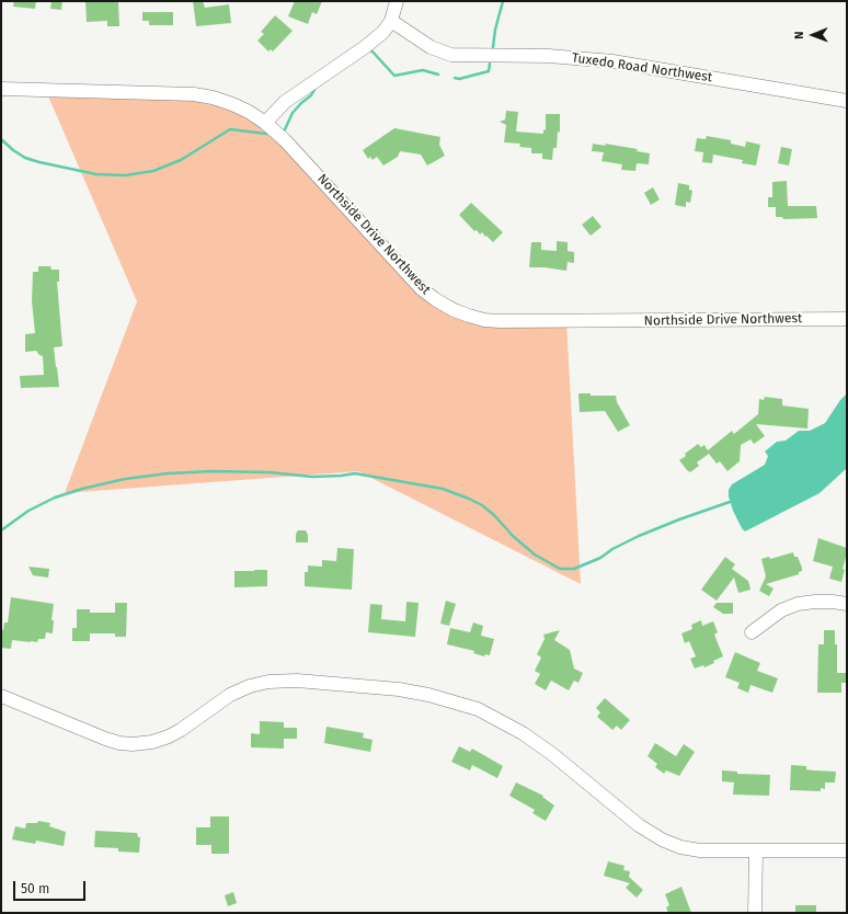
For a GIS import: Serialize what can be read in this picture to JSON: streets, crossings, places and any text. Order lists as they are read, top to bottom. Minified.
{"streets":{"street":["Tuxedo Road Northwest","Northside Drive Northwest"]},"scale_bar":"50 m","north":"left"}
